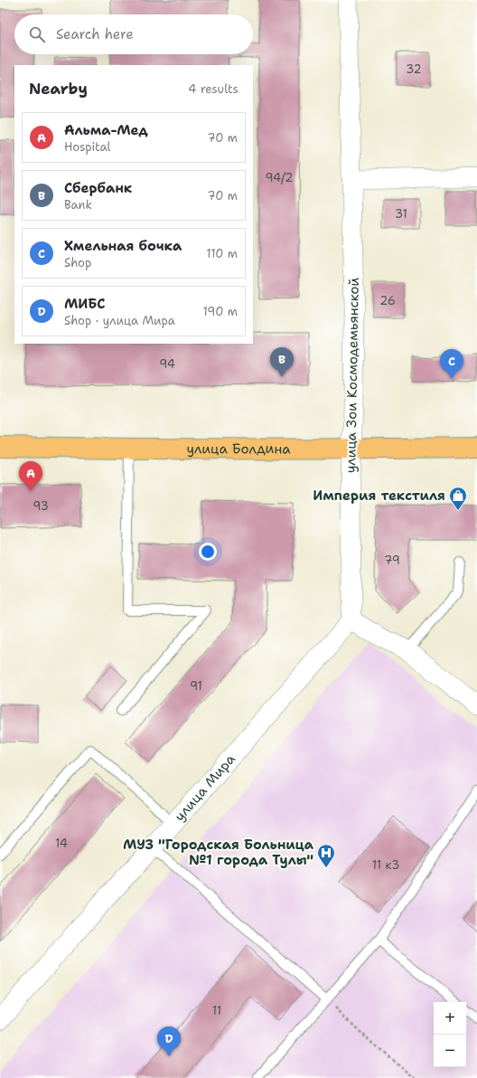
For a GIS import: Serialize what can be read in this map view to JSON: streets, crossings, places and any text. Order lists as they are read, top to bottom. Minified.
{"streets":{"main road":["улица Болдина"],"street":["улица Зои Космодемьянской","улица Мира"]},"crossings":[["улица Зои Космодемьянской","улица Болдина"],["улица Зои Космодемьянской","улица Мира"]],"places":{"shop":["Империя текстиля"],"hospital":["МУЗ \"Городская Больница №1 города Тулы\""]},"house_numbers":["32","94/2","31","26","94","93","79","91","14","11 к3","11"],"page":{"search":"Search here","heading":["Nearby","4 results"],"list":[{"mark":"A","name":"Альма-Мед","note":"Hospital","value":"70 m"},{"mark":"B","name":"Сбербанк","note":"Bank","value":"70 m"},{"mark":"C","name":"Хмельная бочка","note":"Shop","value":"110 m"},{"mark":"D","name":"МИБС","note":"Shop · улица Мира","value":"190 m"}],"pins":["B","C","A","D"],"map_buttons":["+","−"]}}
